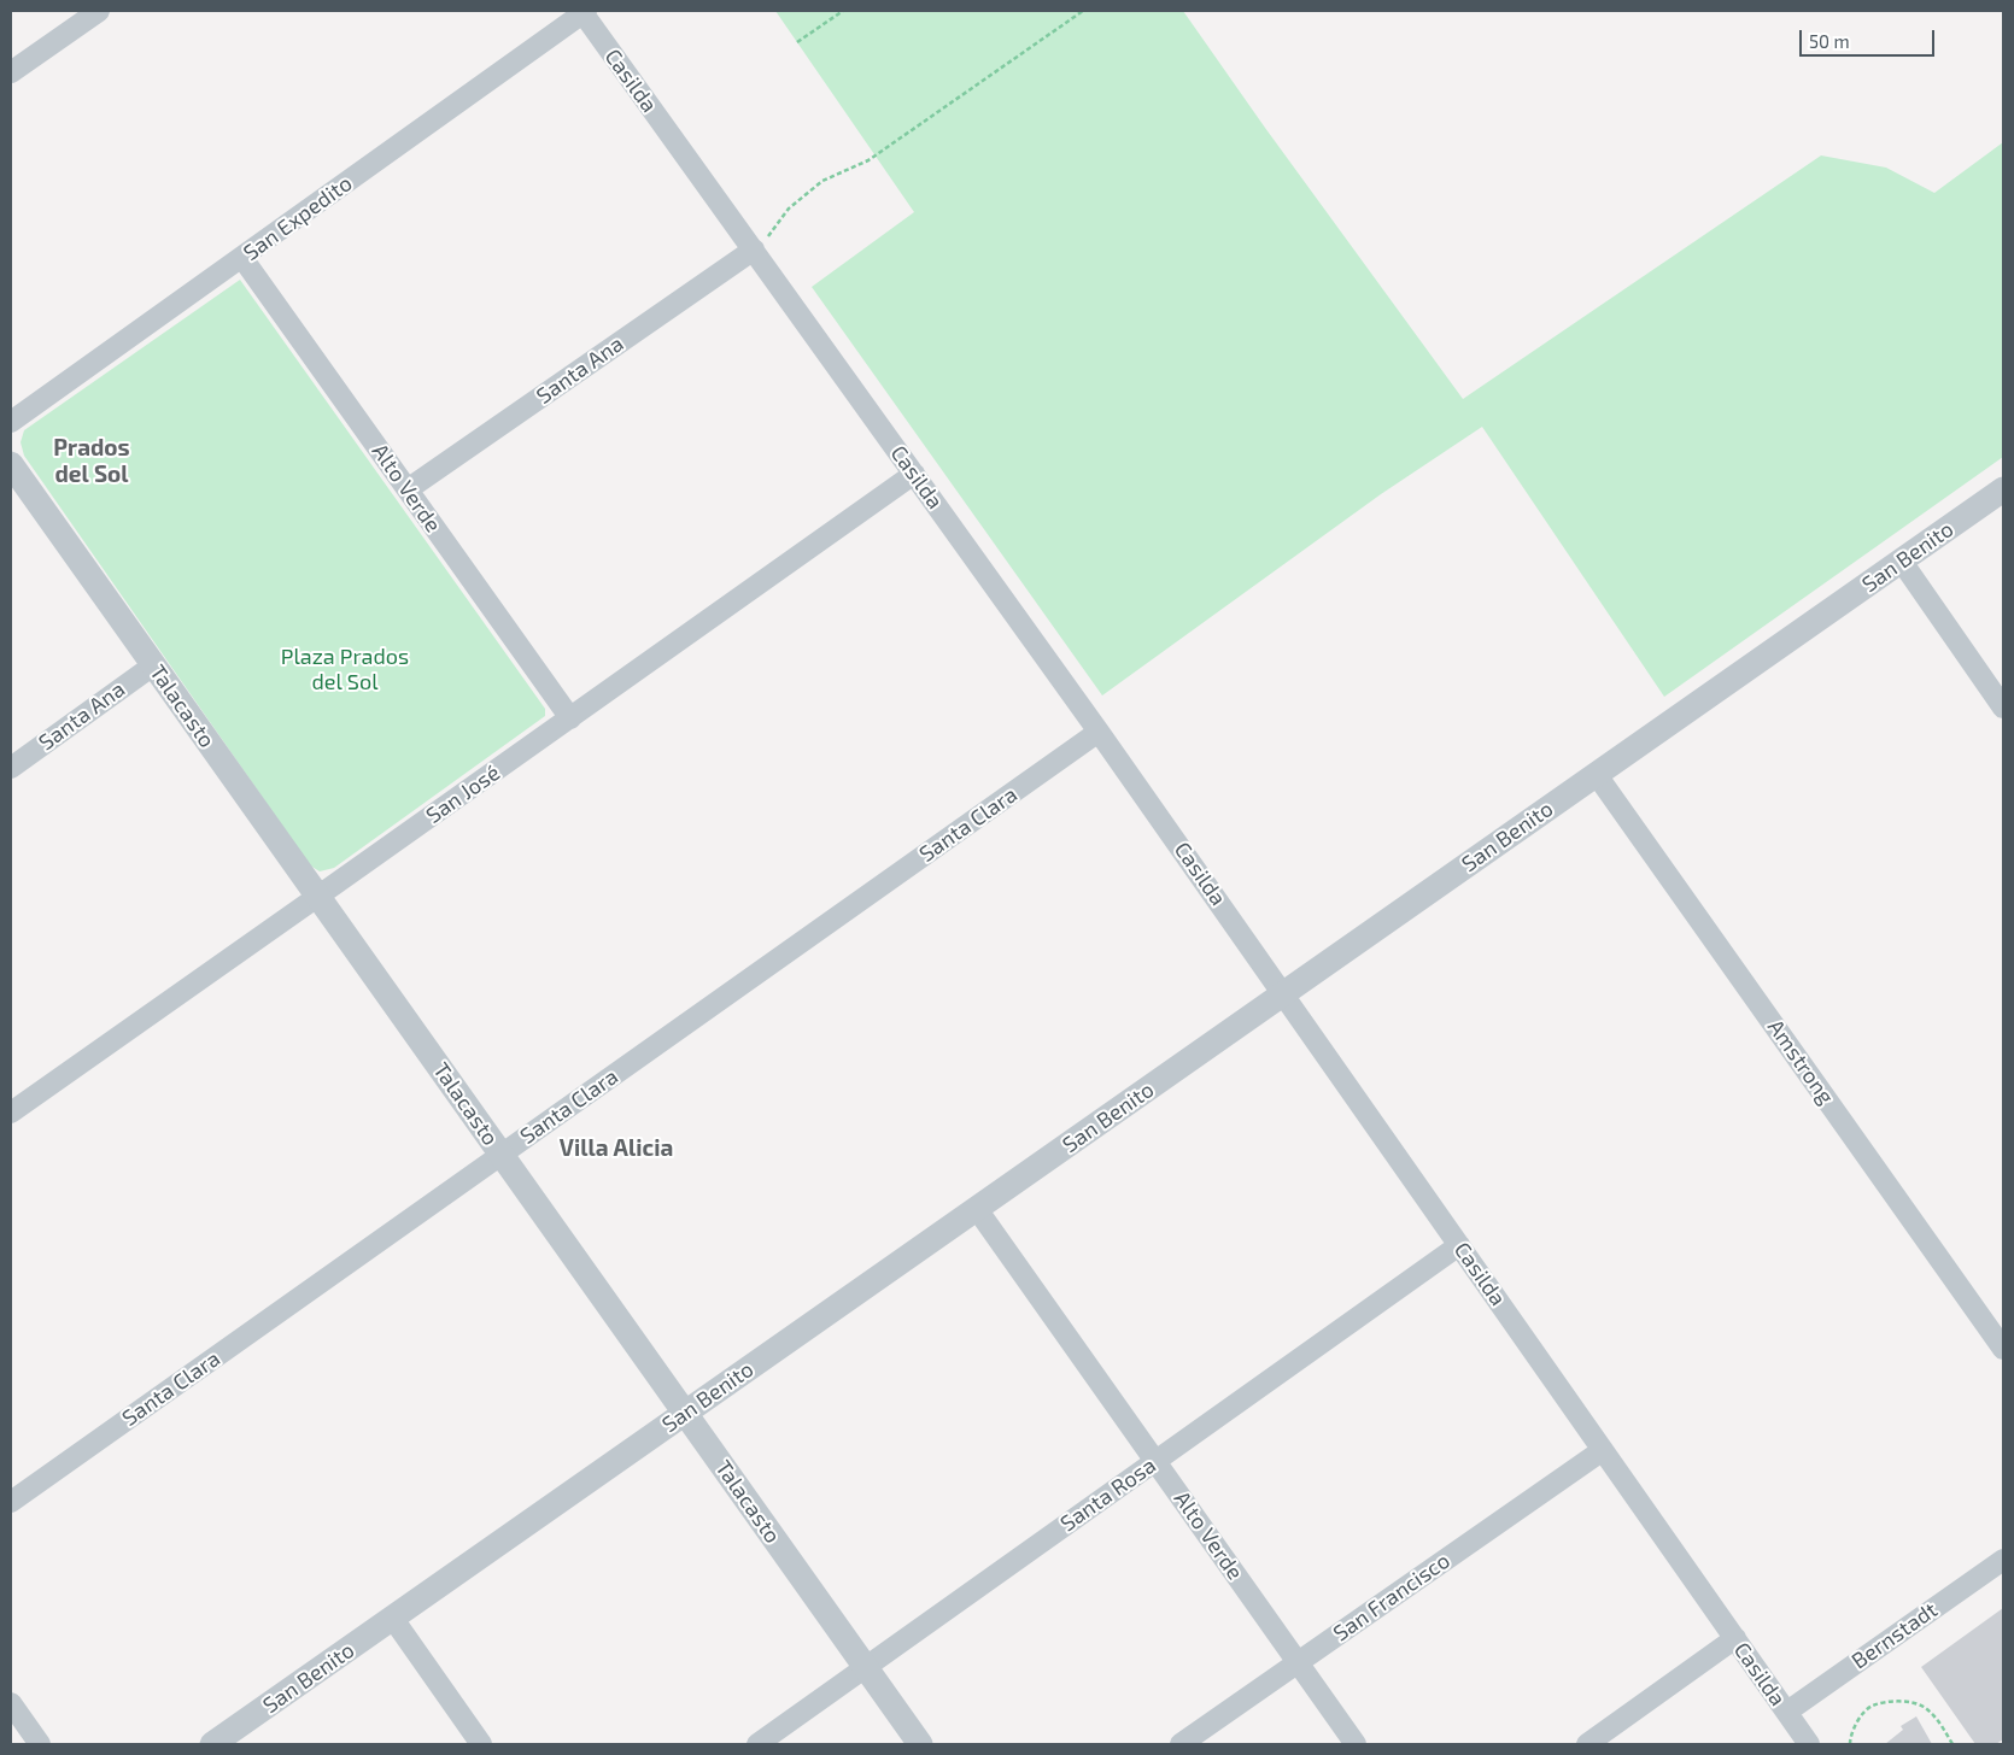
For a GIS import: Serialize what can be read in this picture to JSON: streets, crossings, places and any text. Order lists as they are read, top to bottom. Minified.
{"streets":{"street":["Casilda","San Expedito","Santa Ana","Alto Verde","San Benito","Talacasto","San José","Santa Clara","Amstrong","Santa Rosa","San Francisco","Bernstadt"]},"crossings":[["Casilda","San Expedito"],["Casilda","Santa Ana"],["Casilda","San Benito"],["Casilda","San José"],["Casilda","Santa Clara"],["Casilda","Santa Rosa"],["Casilda","San Francisco"],["Casilda","Bernstadt"],["San Expedito","Alto Verde"],["Santa Ana","Alto Verde"],["Santa Ana","Talacasto"],["Alto Verde","San Benito"],["Alto Verde","San José"],["Alto Verde","Santa Rosa"],["Alto Verde","San Francisco"],["San Benito","Talacasto"],["San Benito","Amstrong"],["Talacasto","San José"],["Talacasto","Santa Clara"],["Talacasto","Santa Rosa"]],"districts":["Prados del Sol","Villa Alicia"],"parks":["Plaza Prados del Sol"],"scale_bar":"50 m"}
